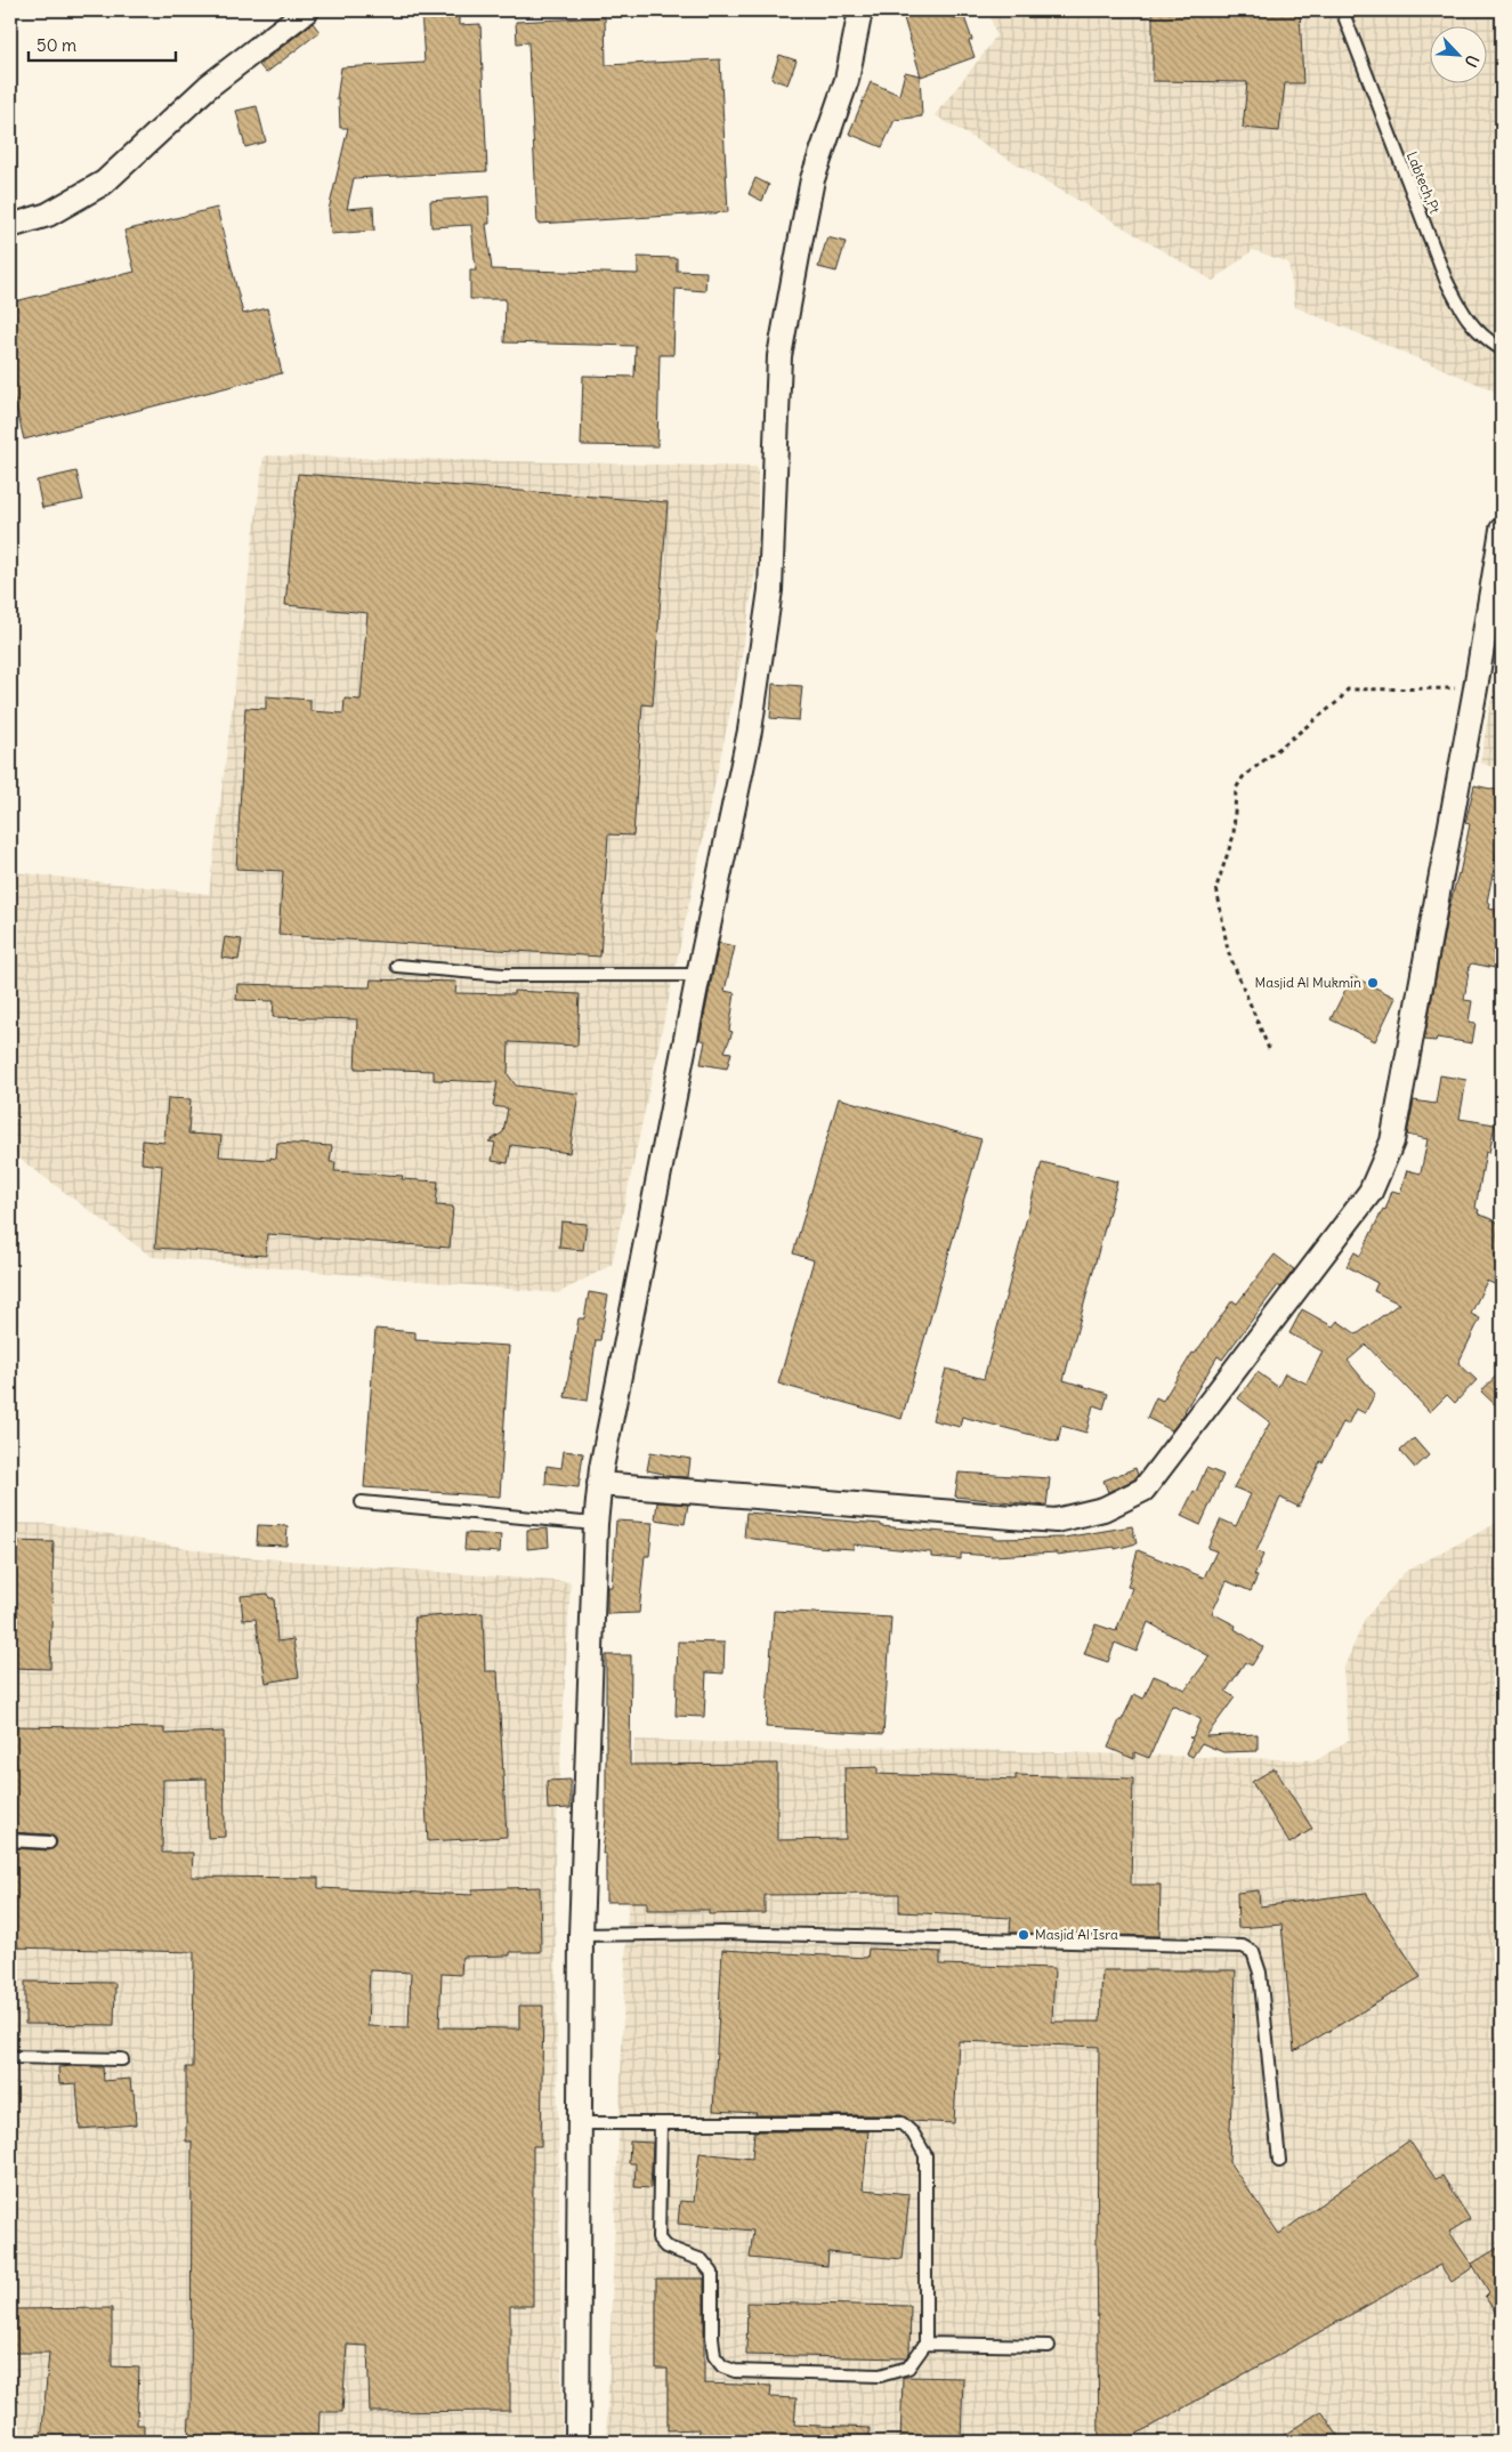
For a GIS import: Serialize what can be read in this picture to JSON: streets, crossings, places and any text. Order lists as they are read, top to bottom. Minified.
{"streets":{"lane":["Labtech,Pt"]},"places":["Masjid Al Mukmin","Masjid Al Isra"],"scale_bar":"50 m","north":"bottom right"}
